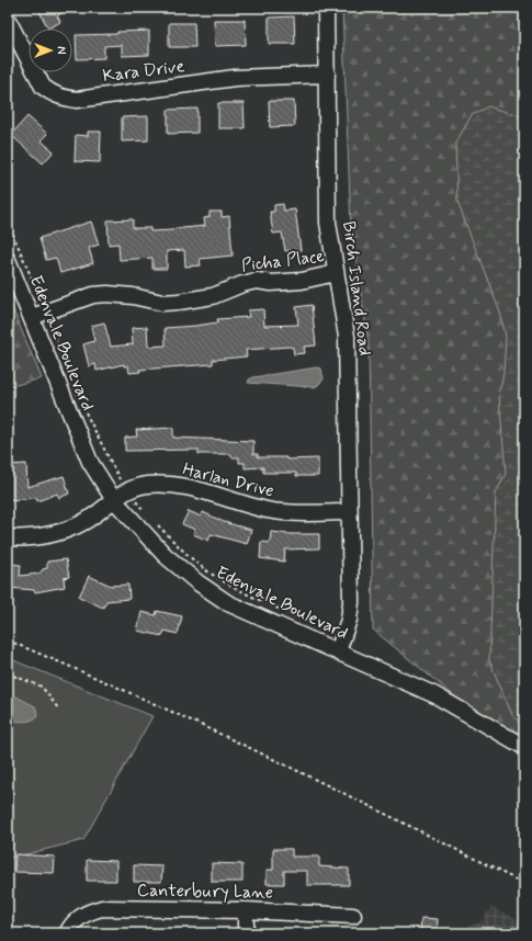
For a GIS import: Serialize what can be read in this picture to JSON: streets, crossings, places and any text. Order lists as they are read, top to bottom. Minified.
{"streets":{"street":["Kara Drive","Picha Place","Birch Island Road","Edenvale Boulevard","Harlan Drive","Canterbury Lane"]},"crossings":[["Kara Drive","Birch Island Road"],["Picha Place","Birch Island Road"],["Picha Place","Edenvale Boulevard"],["Birch Island Road","Edenvale Boulevard"],["Birch Island Road","Harlan Drive"],["Edenvale Boulevard","Harlan Drive"]],"north":"right"}
